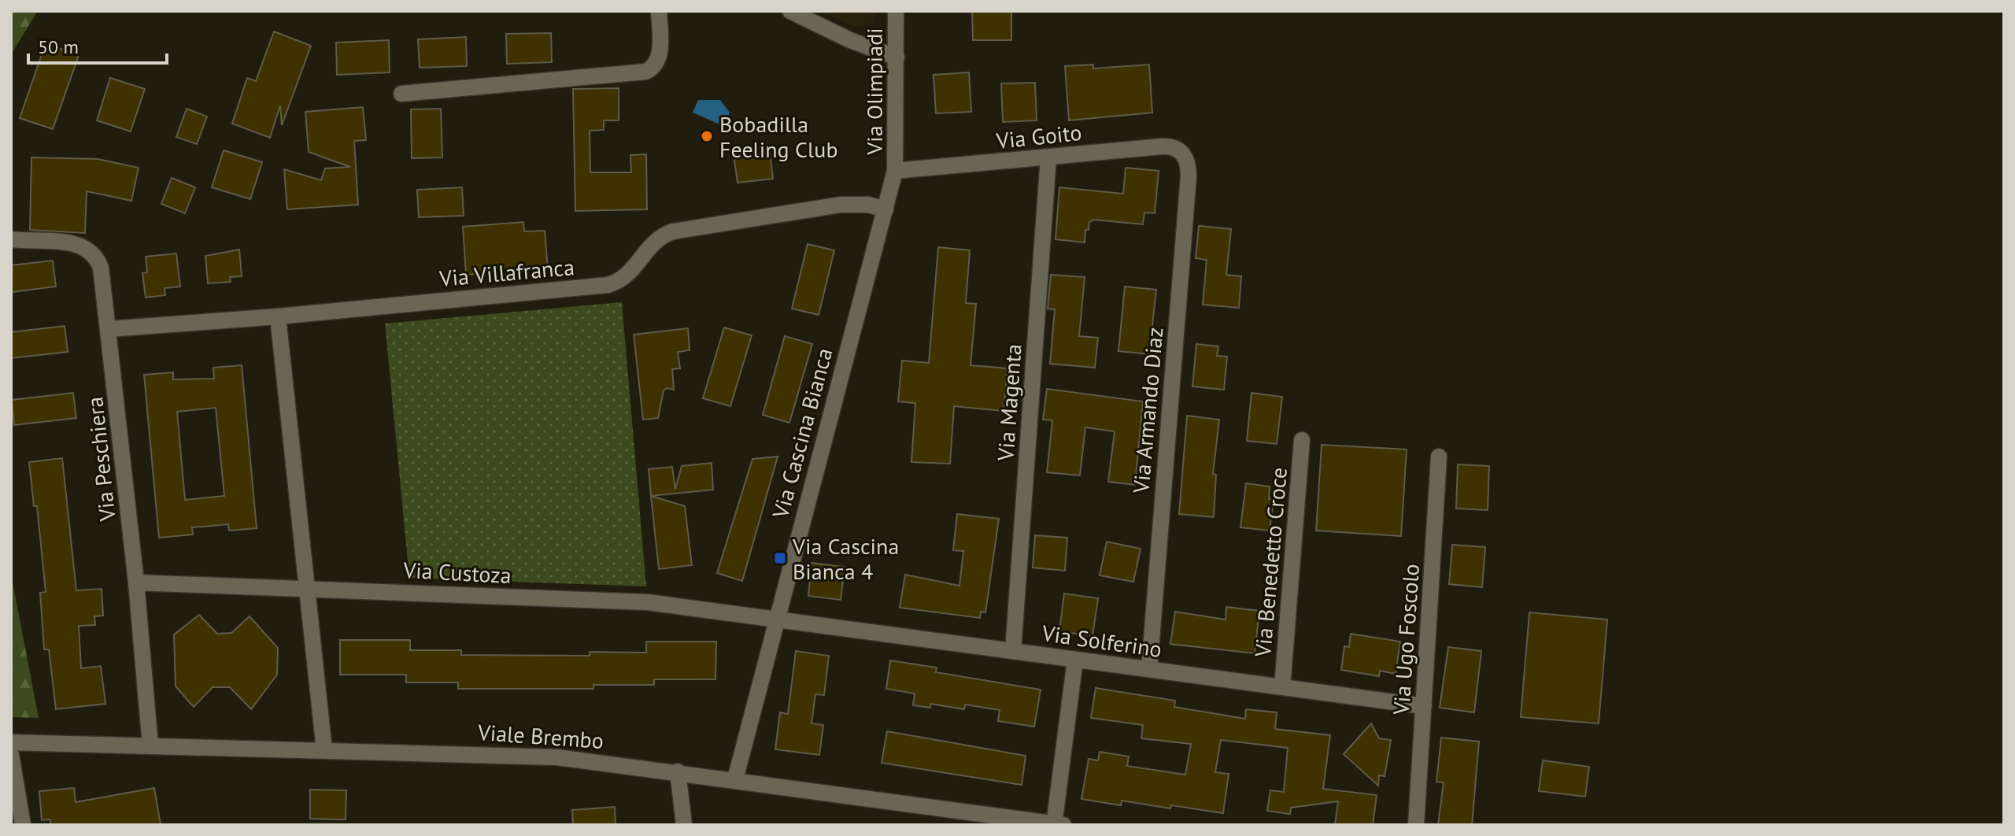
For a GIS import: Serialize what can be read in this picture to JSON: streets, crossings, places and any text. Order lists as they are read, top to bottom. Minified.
{"streets":{"street":["Via Olimpiadi","Via Goito","Via Villafranca","Via Magenta","Via Armando Diaz","Via Cascina Bianca","Via Peschiera","Via Benedetto Croce","Via Custoza","Via Ugo Foscolo","Via Solferino","Viale Brembo"]},"crossings":[["Via Olimpiadi","Via Goito"],["Via Olimpiadi","Via Cascina Bianca"],["Via Goito","Via Magenta"],["Via Goito","Via Armando Diaz"],["Via Goito","Via Cascina Bianca"],["Via Villafranca","Via Cascina Bianca"],["Via Villafranca","Via Peschiera"],["Via Magenta","Via Solferino"],["Via Armando Diaz","Via Solferino"],["Via Cascina Bianca","Via Custoza"],["Via Cascina Bianca","Via Solferino"],["Via Cascina Bianca","Viale Brembo"],["Via Peschiera","Via Custoza"],["Via Peschiera","Viale Brembo"],["Via Benedetto Croce","Via Solferino"],["Via Custoza","Via Solferino"],["Via Ugo Foscolo","Via Solferino"]],"places":{"other":["Bobadilla Feeling Club"],"transit":["Via Cascina Bianca 4"]},"scale_bar":"50 m"}
